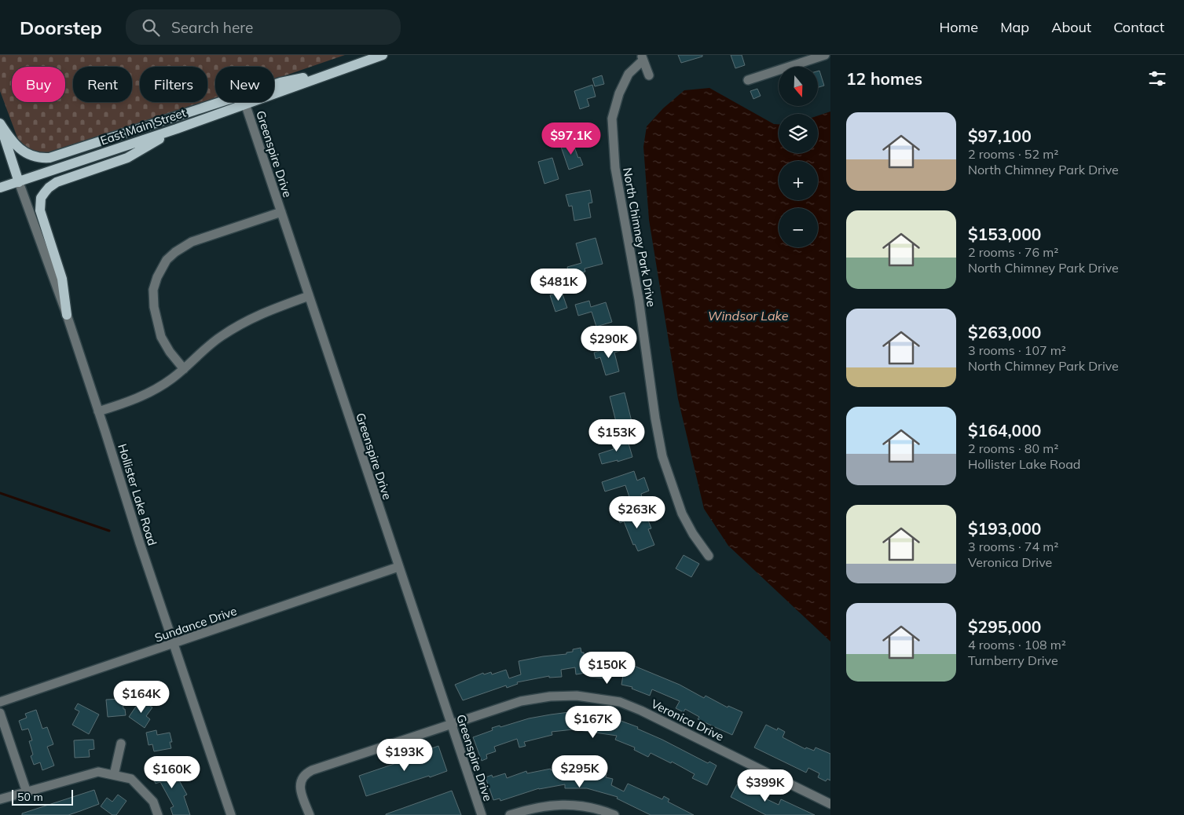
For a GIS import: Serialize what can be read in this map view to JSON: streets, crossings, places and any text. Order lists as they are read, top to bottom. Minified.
{"streets":{"main road":["East Main Street"],"street":["Greenspire Drive","North Chimney Park Drive","Hollister Lake Road","Sundance Drive","Veronica Drive"]},"crossings":[["East Main Street","Greenspire Drive"],["East Main Street","Hollister Lake Road"],["Greenspire Drive","Sundance Drive"],["Greenspire Drive","Veronica Drive"],["Hollister Lake Road","Sundance Drive"]],"water":["Windsor Lake"],"scale_bar":"50 m","north":"bottom","page":{"header":"Doorstep","search":"Search here","nav":["Home","Map","About","Contact"],"heading":"12 homes","map_buttons":["+","−"],"chip":["Buy","Rent","Filters","New"],"list":[{"name":"$97,100","note":"2 rooms · 52 m² · North Chimney Park Drive"},{"name":"$153,000","note":"2 rooms · 76 m² · North Chimney Park Drive"},{"name":"$263,000","note":"3 rooms · 107 m² · North Chimney Park Drive"},{"name":"$164,000","note":"2 rooms · 80 m² · Hollister Lake Road"},{"name":"$193,000","note":"3 rooms · 74 m² · Veronica Drive"},{"name":"$295,000","note":"4 rooms · 108 m² · Turnberry Drive"}],"price":["$97.1K","$481K","$290K","$153K","$263K","$150K","$164K","$167K","$193K","$295K","$160K","$399K"],"scale":"50 m"}}
